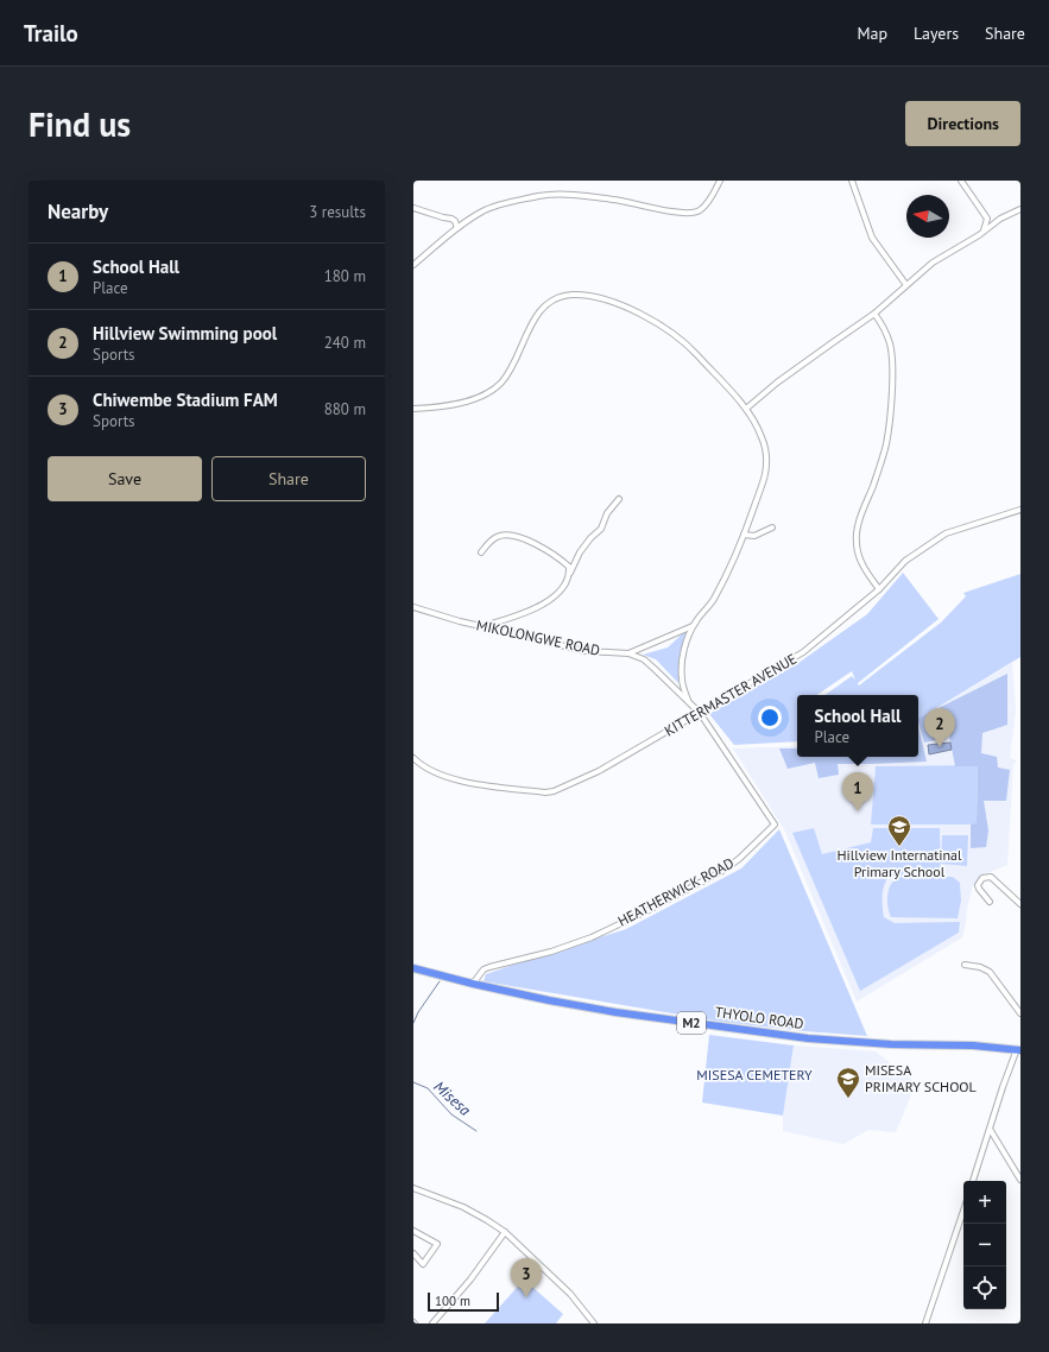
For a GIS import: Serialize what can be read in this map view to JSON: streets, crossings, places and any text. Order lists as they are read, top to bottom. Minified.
{"streets":{"highway":["THYOLO ROAD","M2"],"street":["MIKOLONGWE ROAD","KITTERMASTER AVENUE","HEATHERWICK ROAD"]},"crossings":[["MIKOLONGWE ROAD","KITTERMASTER AVENUE"],["MIKOLONGWE ROAD","HEATHERWICK ROAD"],["KITTERMASTER AVENUE","HEATHERWICK ROAD"],["HEATHERWICK ROAD","THYOLO ROAD"]],"water":["Misesa"],"parks":["MISESA CEMETERY"],"places":{"school or university":["Hillview Internatinal Primary School","MISESA PRIMARY SCHOOL"]},"scale_bar":"100 m","north":"left","page":{"header":"Trailo","nav":["Map","Layers","Share"],"buttons":["Directions",["Save","Share"]],"title":"Find us","heading":["Nearby","3 results"],"list":[{"mark":"1","name":"School Hall","note":"Place","value":"180 m"},{"mark":"2","name":"Hillview Swimming pool","note":"Sports","value":"240 m"},{"mark":"3","name":"Chiwembe Stadium FAM","note":"Sports","value":"880 m"}],"popup":["School Hall","Place"],"pins":["2","1","3"],"map_buttons":["+","−"],"scale":"100 m"}}
